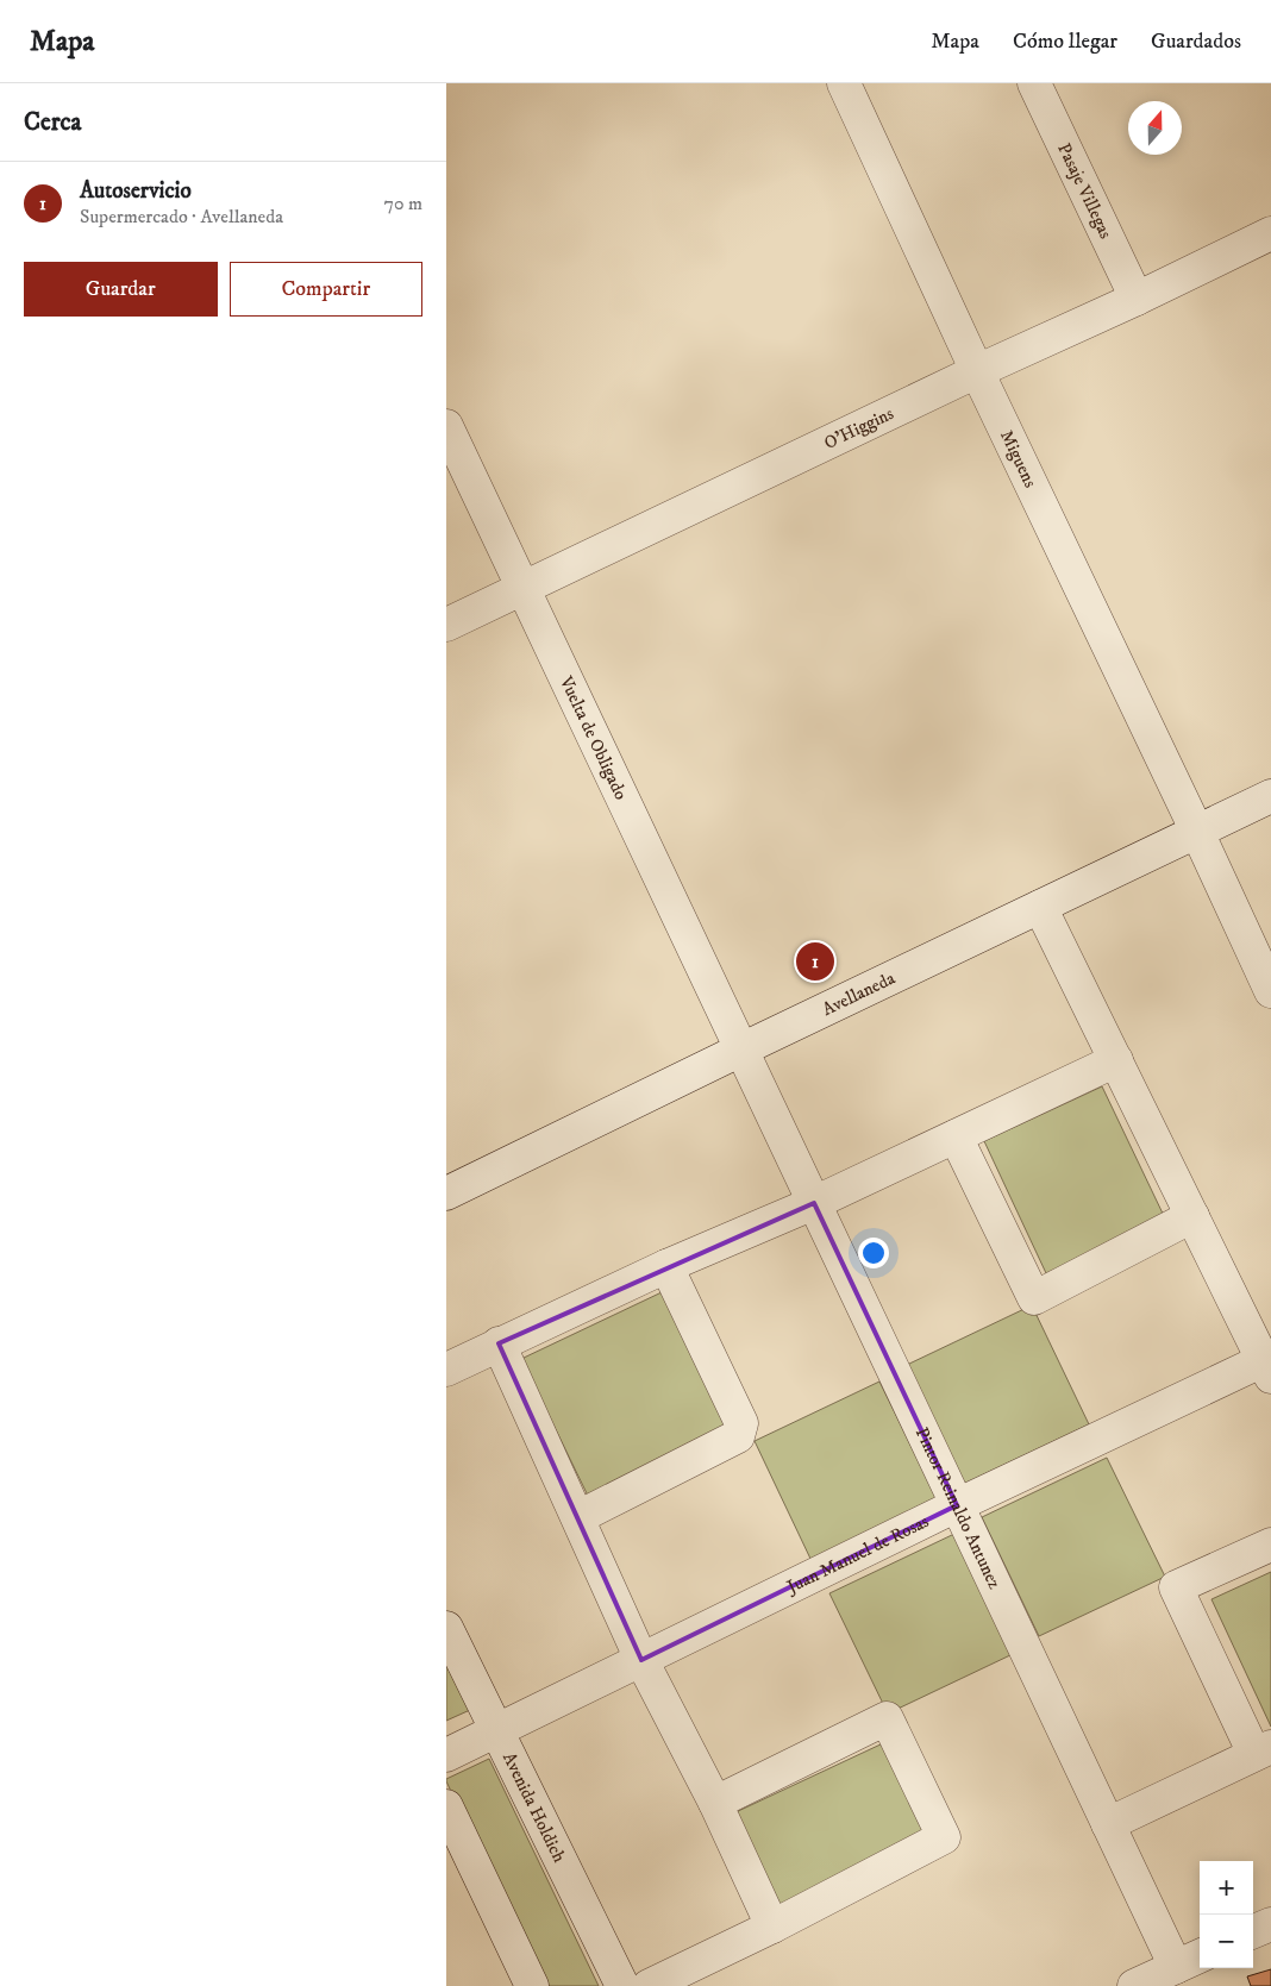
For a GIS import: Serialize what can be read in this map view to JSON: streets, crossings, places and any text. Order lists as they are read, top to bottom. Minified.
{"streets":{"street":["Pasaje Villegas","O'Higgins","Miguens","Vuelta de Obligado","Avellaneda","Pintor Reinaldo Antunez","Juan Manuel de Rosas","Avenida Holdich"]},"crossings":[["Pasaje Villegas","O'Higgins"],["O'Higgins","Miguens"],["O'Higgins","Vuelta de Obligado"],["Miguens","Avellaneda"],["Vuelta de Obligado","Avellaneda"],["Vuelta de Obligado","Pintor Reinaldo Antunez"],["Avellaneda","Pintor Reinaldo Antunez"],["Pintor Reinaldo Antunez","Juan Manuel de Rosas"],["Juan Manuel de Rosas","Avenida Holdich"]],"north":"top","page":{"header":"Mapa","nav":["Mapa","Cómo llegar","Guardados"],"heading":"Cerca","list":[{"mark":"1","name":"Autoservicio","note":"Supermercado · Avellaneda","value":"70 m"}],"buttons":["Guardar","Compartir"],"pins":"1","map_buttons":["+","−"]}}
